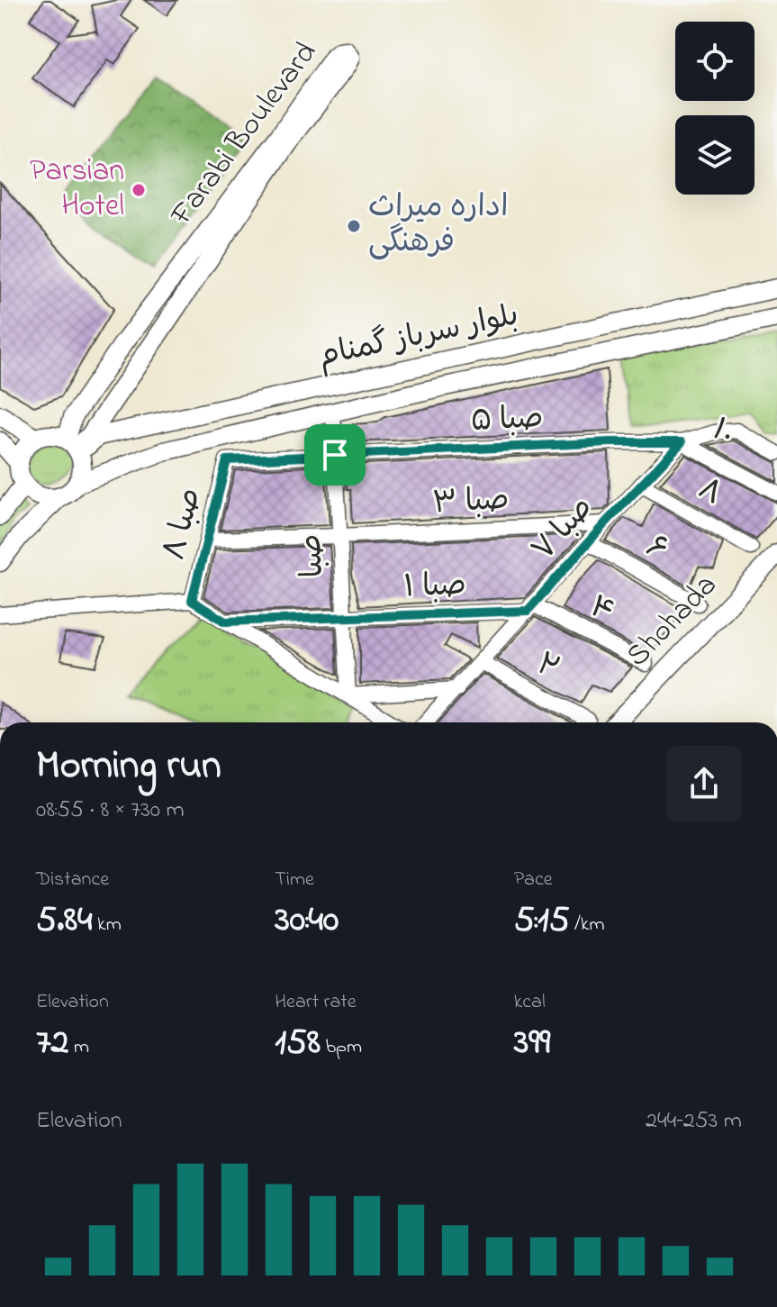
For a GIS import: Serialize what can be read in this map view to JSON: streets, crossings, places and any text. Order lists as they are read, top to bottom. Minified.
{"streets":{"main road":["Farabi Boulevard","بلوار سرباز گمنام","Shohada"],"street":["صبا ۵","۱۰","۸","صبا ۳","صبا ۸","صبا ۷","۶","صبا","صبا ۱","۴","۲"]},"crossings":[["Farabi Boulevard","بلوار سرباز گمنام"],["بلوار سرباز گمنام","صبا"],["صبا ۵","۱۰"],["صبا ۵","صبا ۸"],["صبا ۵","صبا ۷"],["صبا ۵","صبا"],["۱۰","صبا ۷"],["۸","صبا ۷"],["صبا ۳","صبا ۸"],["صبا ۳","صبا ۷"],["صبا ۳","صبا"],["صبا ۷","۶"],["صبا ۷","صبا ۱"],["صبا ۷","۴"],["صبا ۷","۲"],["صبا","صبا ۱"],["صبا ۱","۴"]],"places":["Parsian Hotel","اداره میراث فرهنگی"],"page":{"heading":["Morning run","08:55 · 8 × 730 m"],"stats":[["Distance","5.84 km"],["Time","30:40"],["Pace","5:15 /km"],["Elevation","72 m"],["Heart rate","158 bpm"],["kcal","399"]],"chart":["Elevation","244–253 m"]}}
